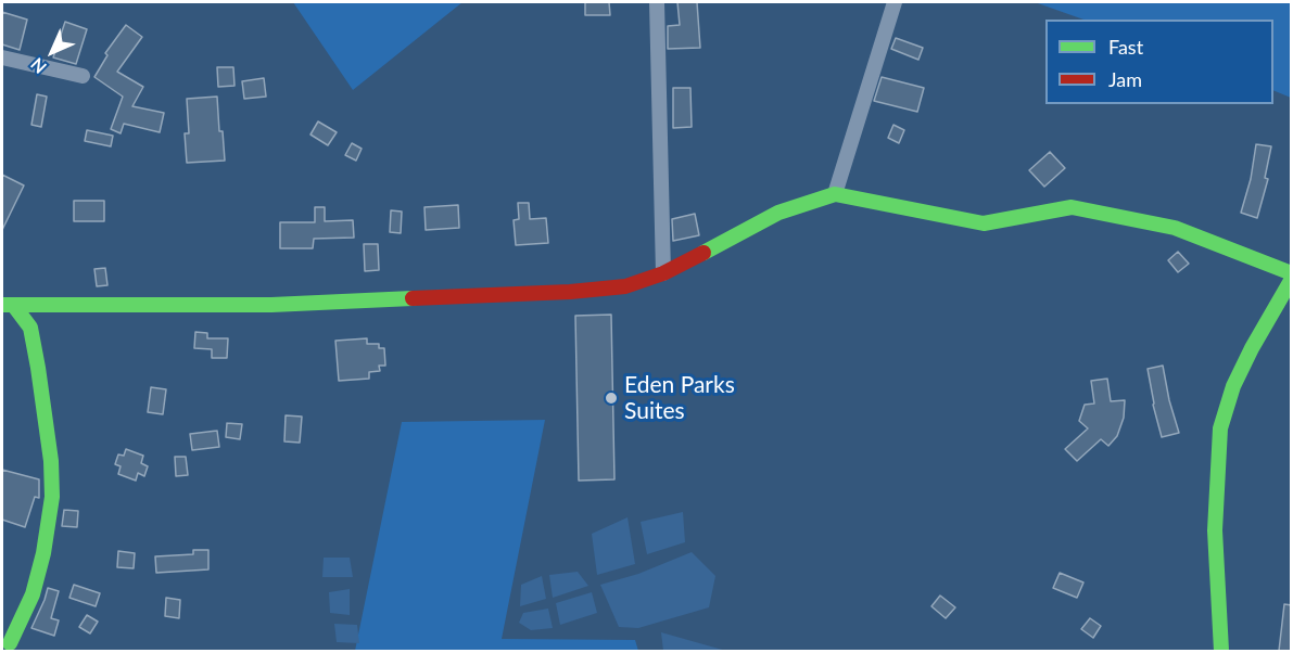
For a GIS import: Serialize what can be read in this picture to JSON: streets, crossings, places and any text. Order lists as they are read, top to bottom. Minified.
{"places":["Eden Parks Suites"],"legend":["Fast","Jam"],"north":"bottom left"}
